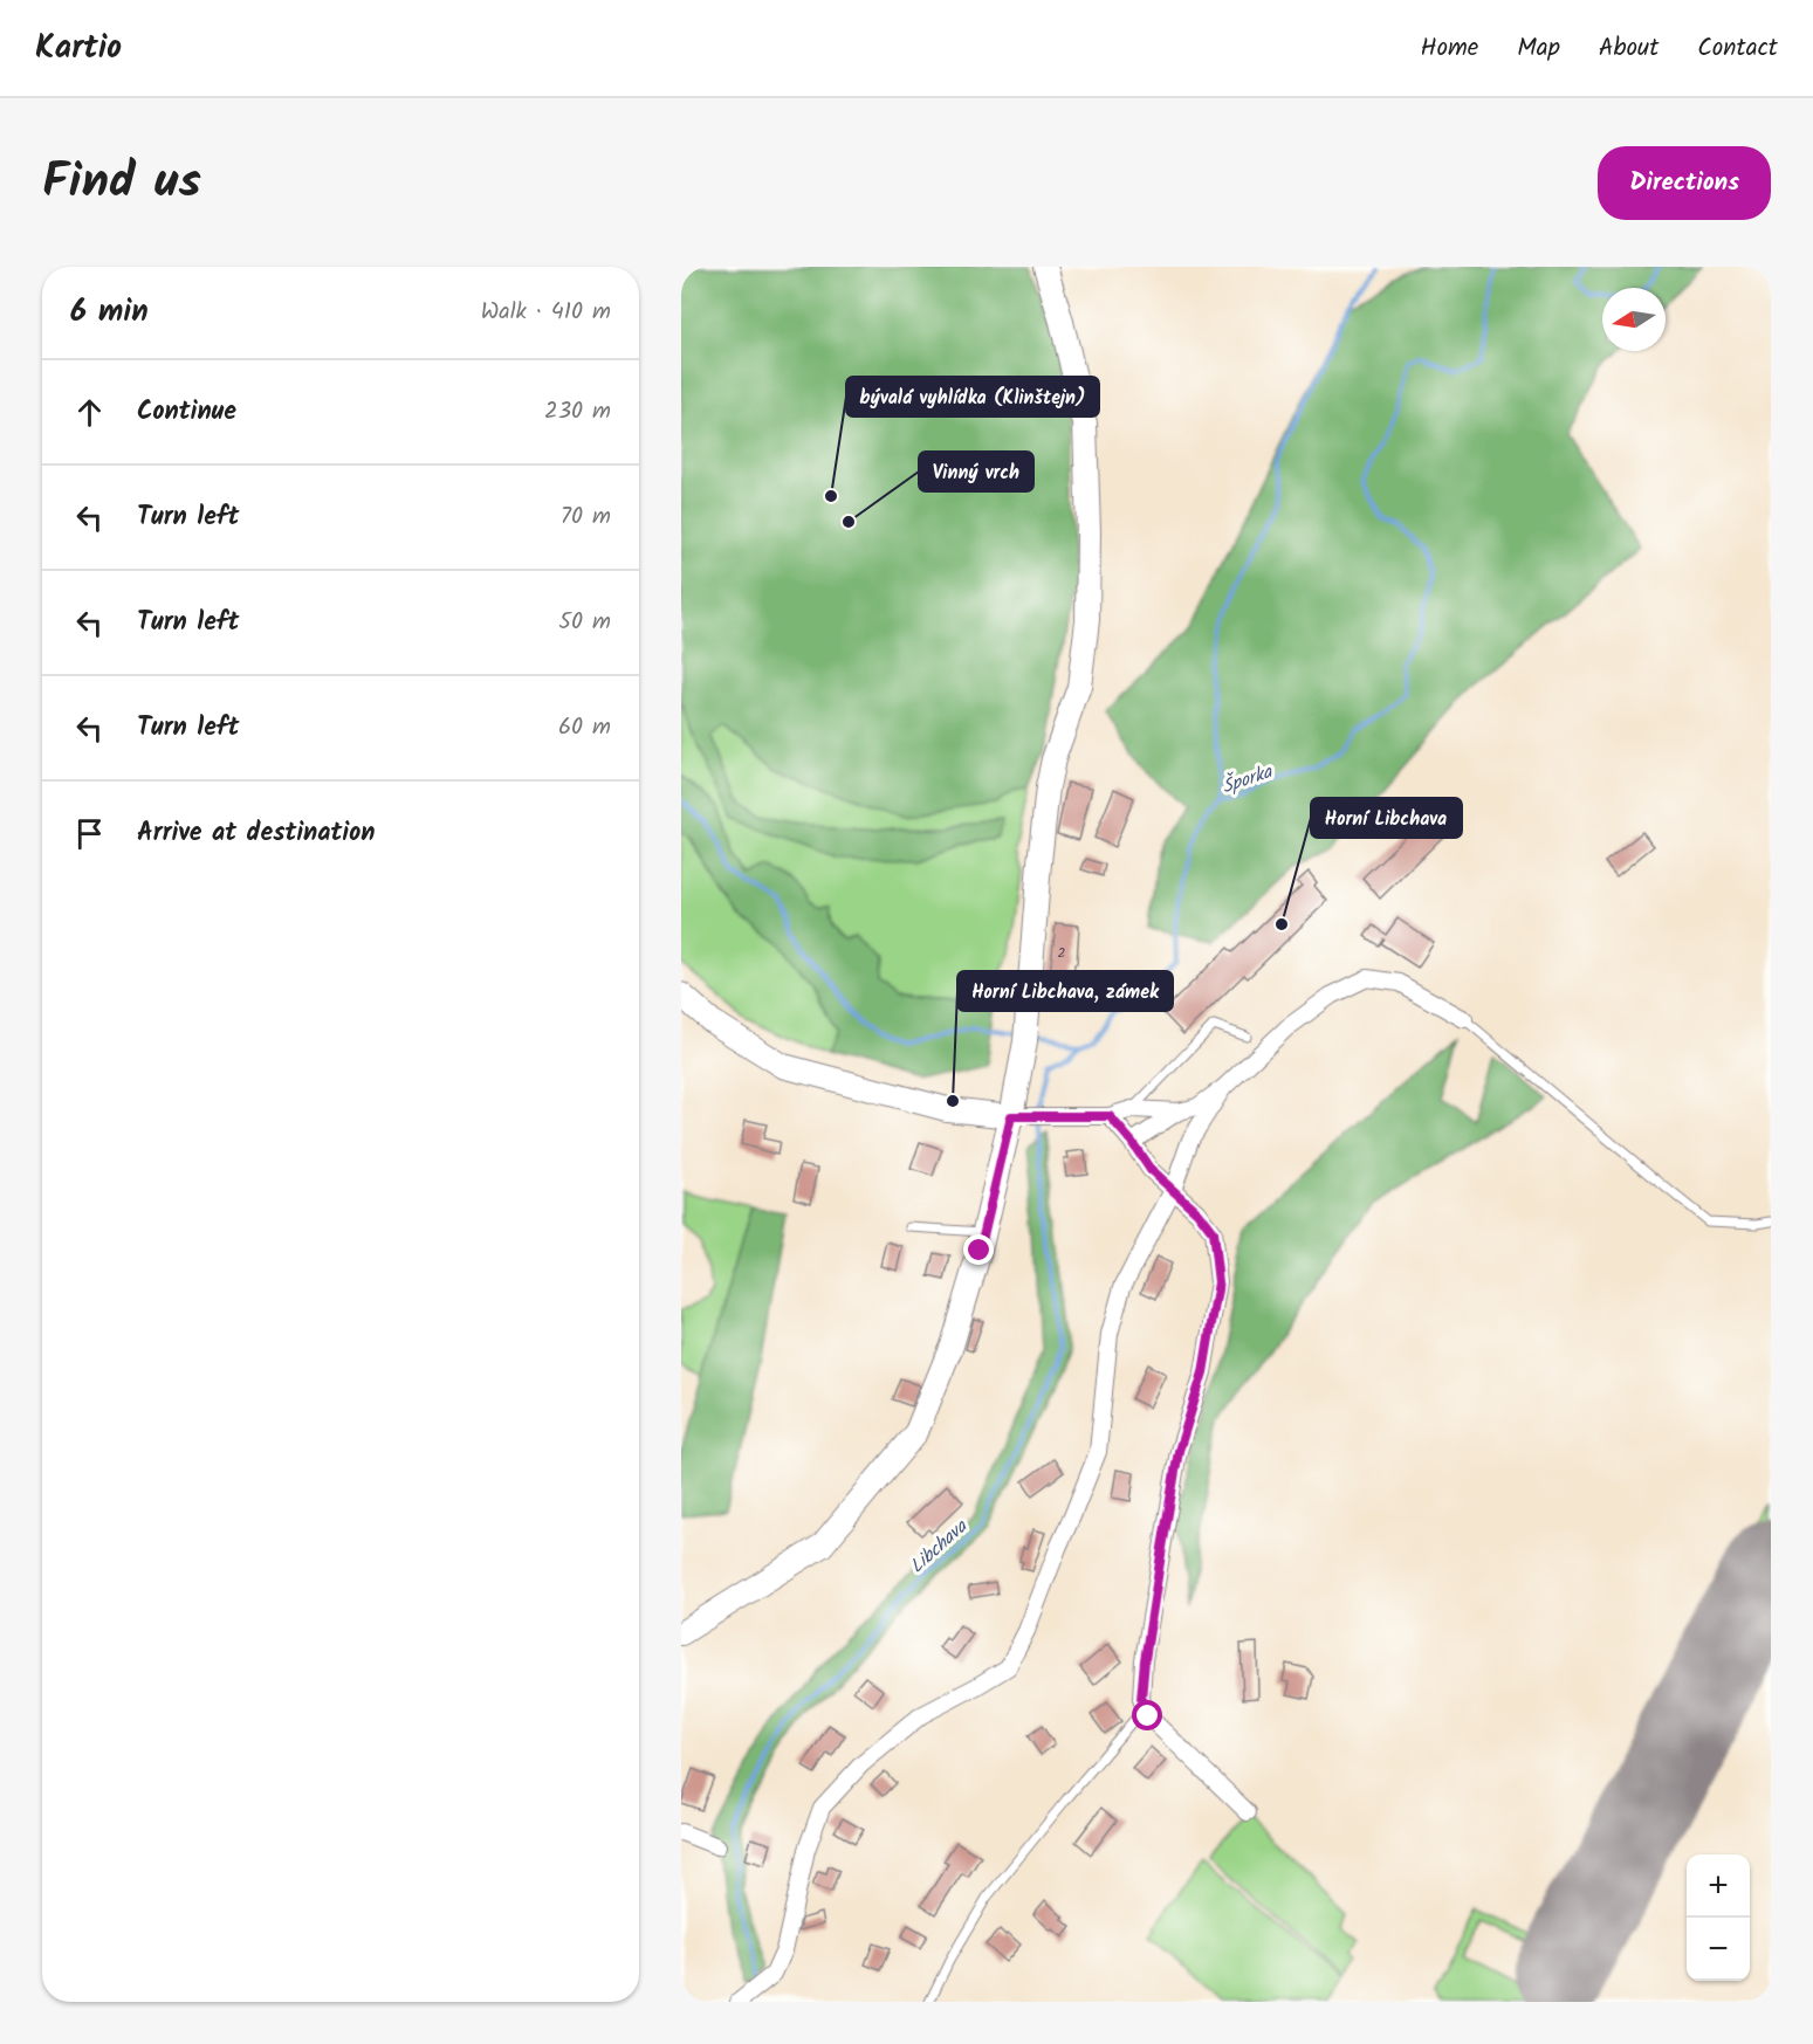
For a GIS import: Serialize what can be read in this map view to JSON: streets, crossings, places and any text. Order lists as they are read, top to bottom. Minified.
{"water":["Šporka","Libchava"],"places":["bývalá vyhlídka (Klinštejn)","Vinný vrch","Horní Libchava","Horní Libchava, zámek"],"house_numbers":["2"],"north":"left","page":{"header":"Kartio","nav":["Home","Map","About","Contact"],"title":"Find us","buttons":"Directions","heading":["6 min","Walk · 410 m"],"list":[["Continue","230 m"],["Turn left","70 m"],["Turn left","50 m"],["Turn left","60 m"],"Arrive at destination"],"map_buttons":["+","−"]}}
